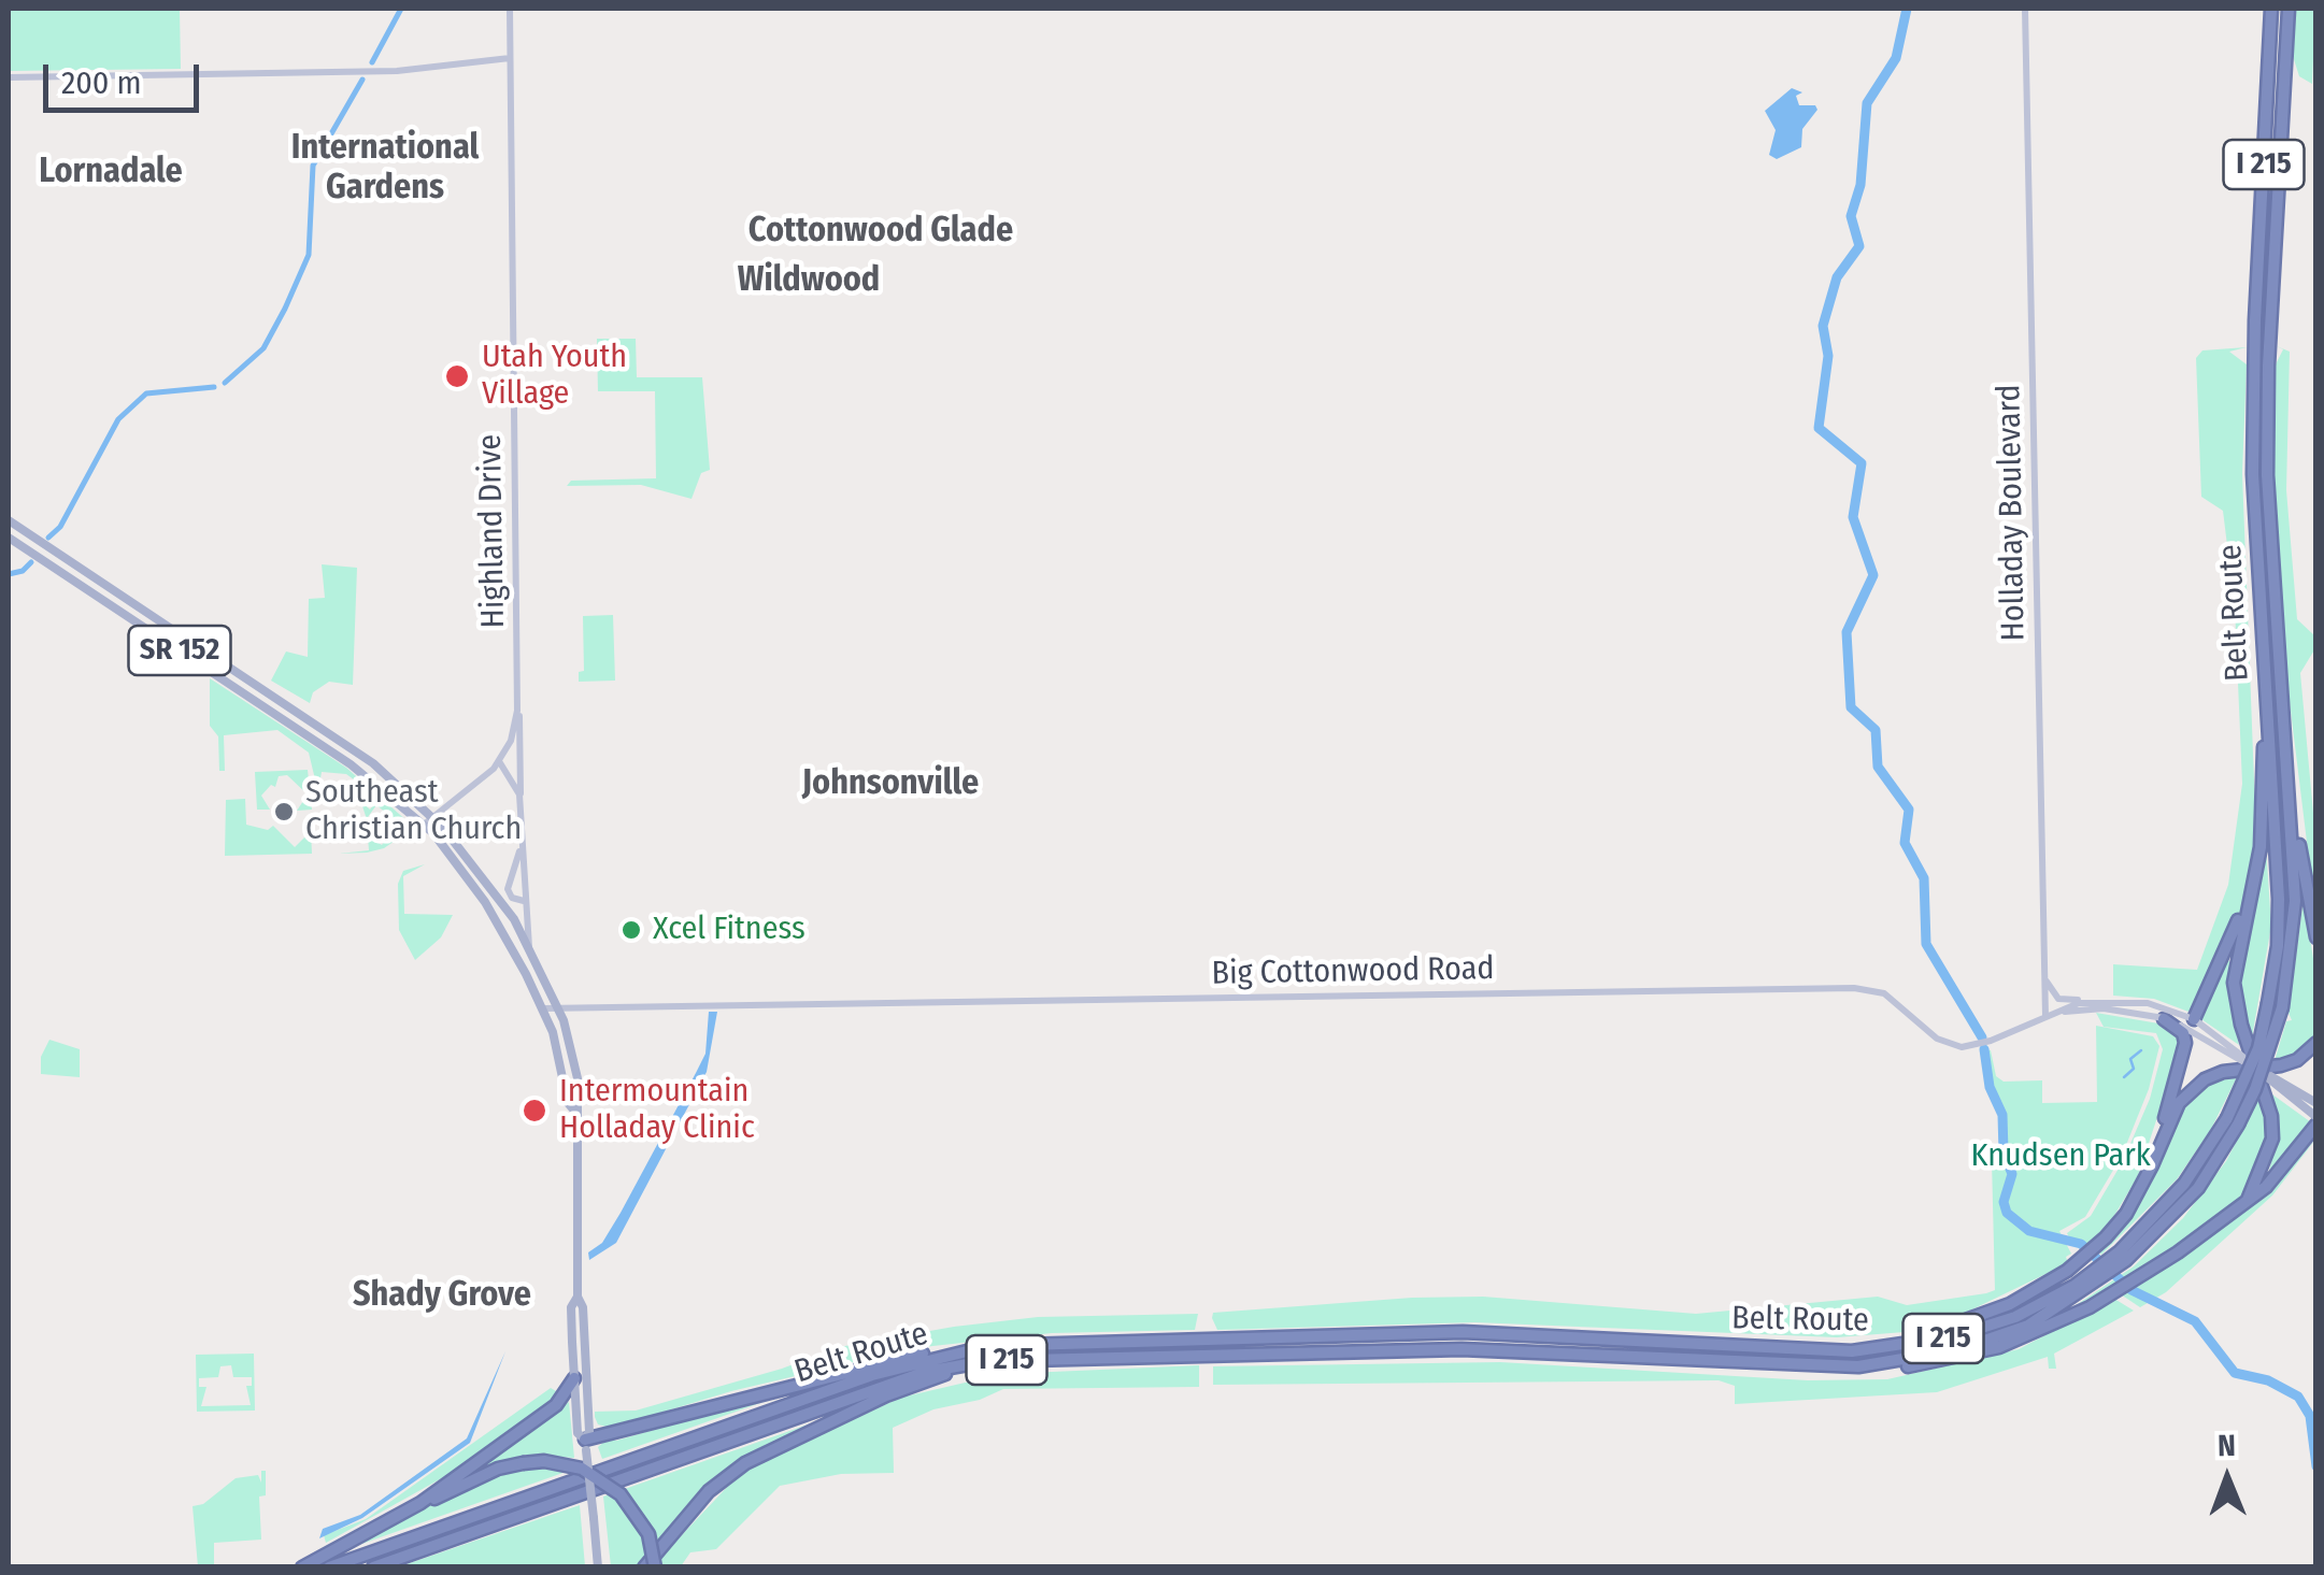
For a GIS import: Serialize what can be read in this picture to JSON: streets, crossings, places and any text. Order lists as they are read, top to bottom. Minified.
{"streets":{"highway":["I 215","Belt Route"],"main road":["Holladay Boulevard","Highland Drive","SR 152","Big Cottonwood Road"]},"crossings":[["Holladay Boulevard","Big Cottonwood Road"],["SR 152","Big Cottonwood Road"]],"districts":["International Gardens","Lornadale","Cottonwood Glade","Wildwood","Johnsonville","Shady Grove"],"parks":["Knudsen Park"],"places":["Utah Youth Village","Southeast Christian Church","Xcel Fitness","Intermountain Holladay Clinic"],"scale_bar":"200 m","north":"top"}
